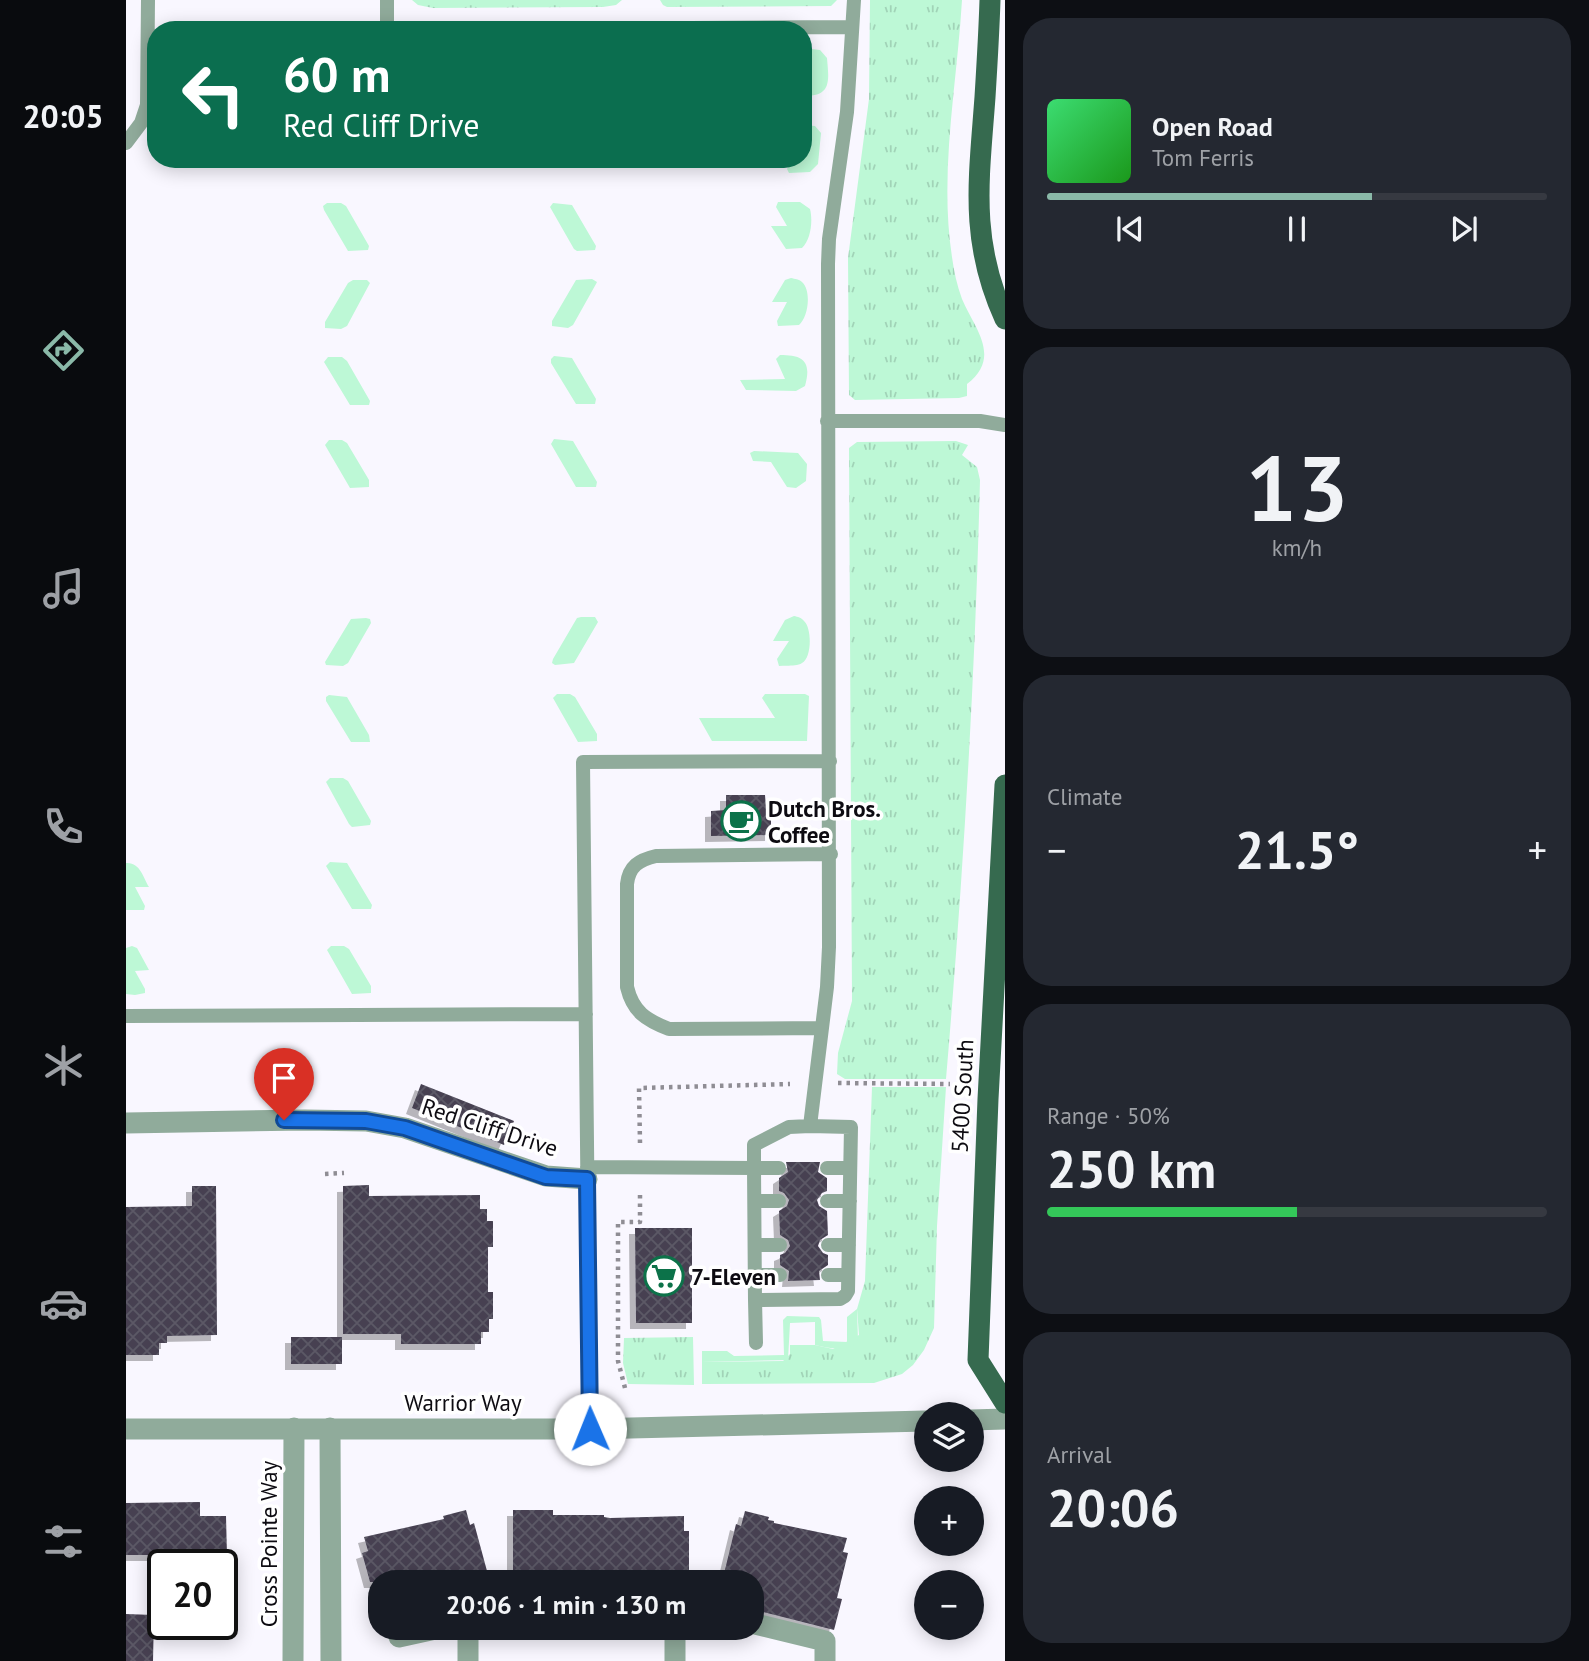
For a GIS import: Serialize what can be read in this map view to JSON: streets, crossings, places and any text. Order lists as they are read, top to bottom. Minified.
{"streets":{"main road":["5400 South"],"street":["Red Cliff Drive","Warrior Way","Cross Pointe Way"]},"crossings":[["Warrior Way","Cross Pointe Way"]],"places":{"cafe":["Dutch Bros. Coffee"],"supermarket":["7-Eleven"]},"page":{"tabs":"20:05","turn":["60 m","Red Cliff Drive"],"song":["Open Road","Tom Ferris"],"tile":[["13","km/h"],"Climate",["Range · 50%","250 km"],["Arrival","20:06"]],"heat":["−","21.5°","+"],"map_buttons":["+","−"],"limit":"20","trip":"20:06 · 1 min · 130 m"}}
